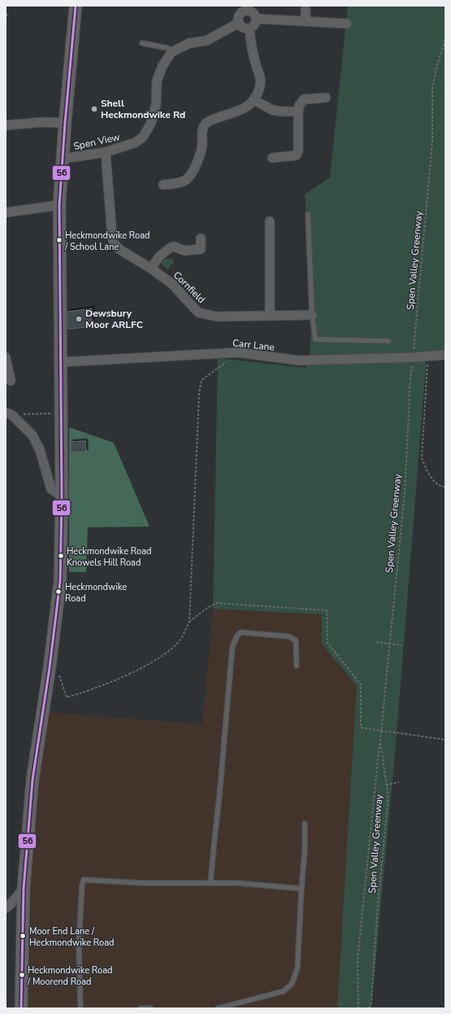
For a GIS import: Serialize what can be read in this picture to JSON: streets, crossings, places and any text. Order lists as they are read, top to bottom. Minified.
{"streets":{"street":["Spen View","Cornfield","Carr Lane"],"path":["Spen Valley Greenway"]},"crossings":[["Spen View","Cornfield"],["Spen Valley Greenway","Carr Lane"]],"places":["Shell Heckmondwike Rd","Heckmondwike Road / School Lane","Dewsbury Moor ARLFC","Heckmondwike Road Knowels Hill Road","Heckmondwike Road","Moor End Lane / Heckmondwike Road","Heckmondwike Road / Moorend Road"],"lines":["transit line 56"]}
